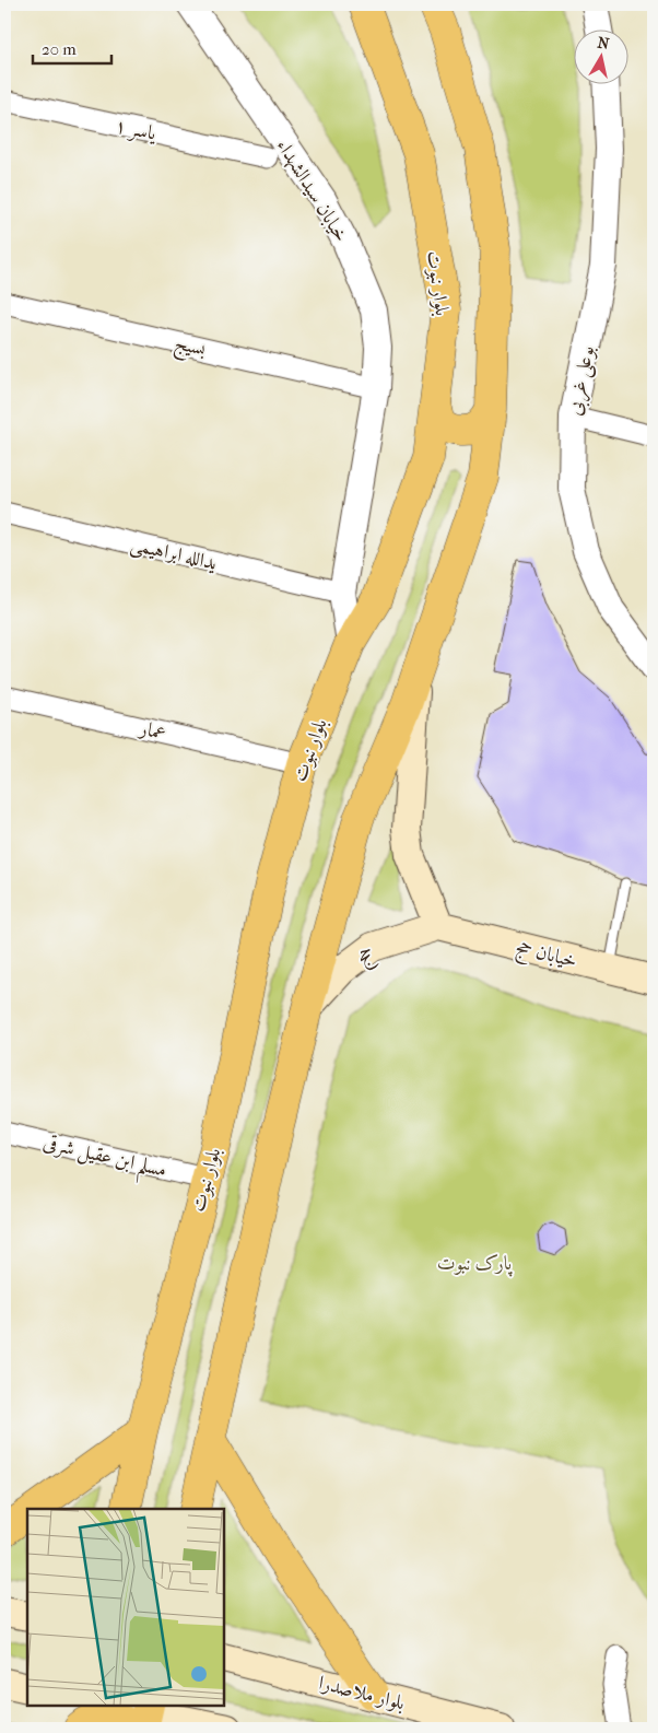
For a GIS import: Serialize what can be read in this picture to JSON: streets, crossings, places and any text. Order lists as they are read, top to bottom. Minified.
{"streets":{"main road":["بلوار نبوت","خیابان حج","حج","بلوار ملاصدرا"],"street":["یاسر ۱","خیابان سیدالشهداء","بسیج","بوعلی غربی","یدالله ابراهیمی","عمار","مسلم ابن عقیل شرقی"]},"crossings":[["خیابان سیدالشهداء","بلوار نبوت"],["خیابان سیدالشهداء","بسیج"],["خیابان سیدالشهداء","یدالله ابراهیمی"],["بلوار نبوت","عمار"],["بلوار نبوت","مسلم ابن عقیل شرقی"],["خیابان حج","حج"]],"parks":["پارک نبوت"],"scale_bar":"20 m","north":"top"}
